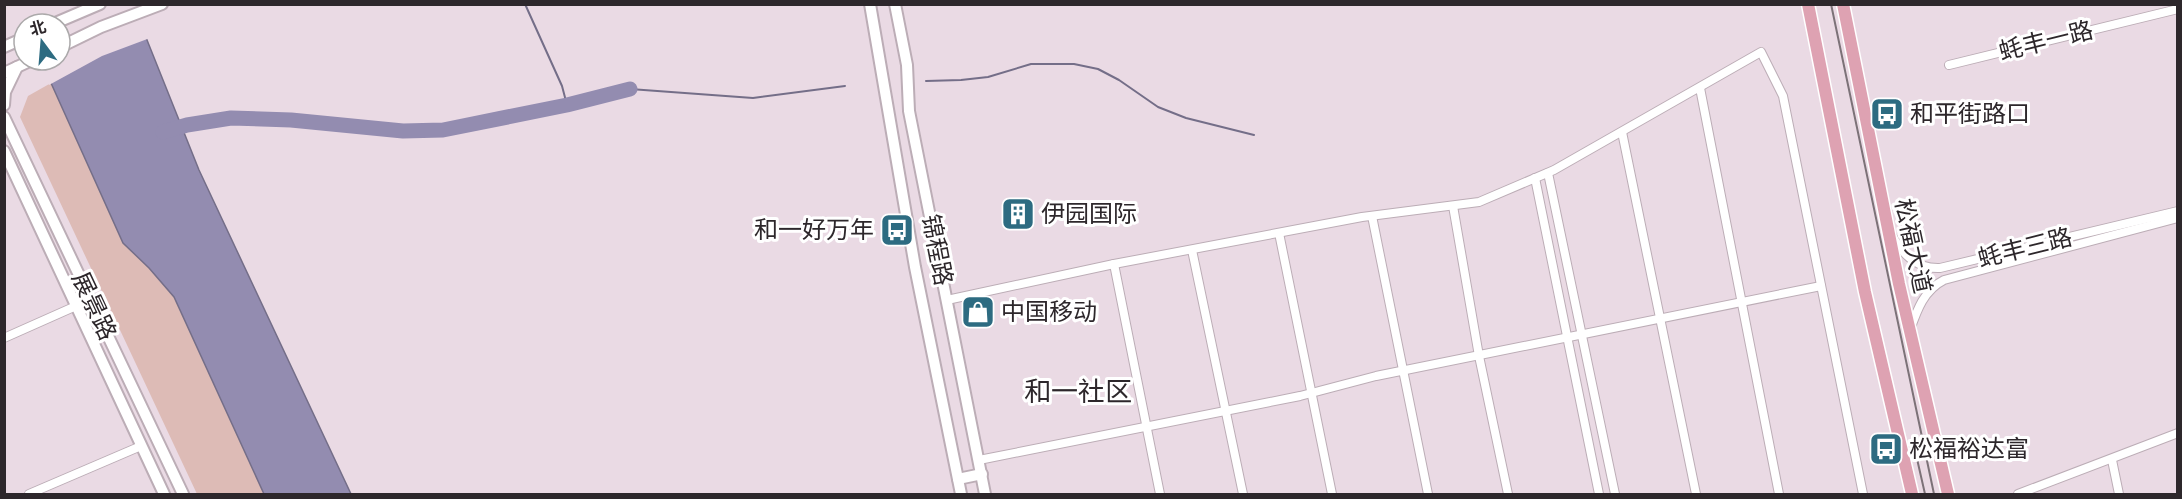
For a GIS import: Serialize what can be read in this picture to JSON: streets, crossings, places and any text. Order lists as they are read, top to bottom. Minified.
{"streets":{"main road":["松福大道","锦程路","展景路"],"street":["蚝丰一路","蚝丰三路"]},"crossings":[["松福大道","蚝丰三路"]],"districts":["和一社区"],"places":{"bus stop":["和平街路口","和一好万年","松福裕达富"],"building":["伊园国际"],"shop":["中国移动"]},"north":"top"}
